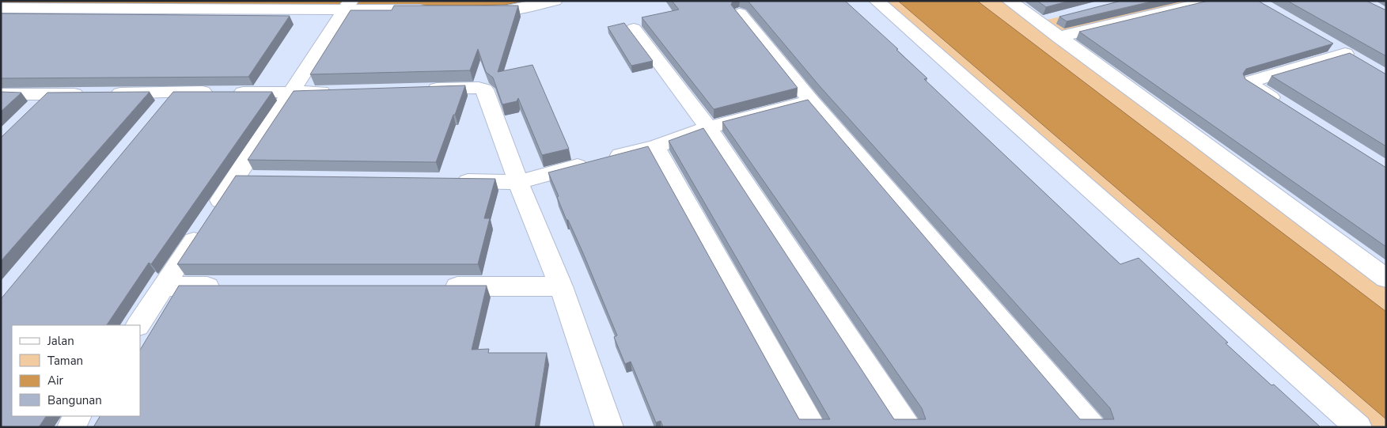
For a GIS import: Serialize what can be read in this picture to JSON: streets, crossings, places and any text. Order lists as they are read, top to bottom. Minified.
{"legend":["Jalan","Taman","Air","Bangunan"]}
